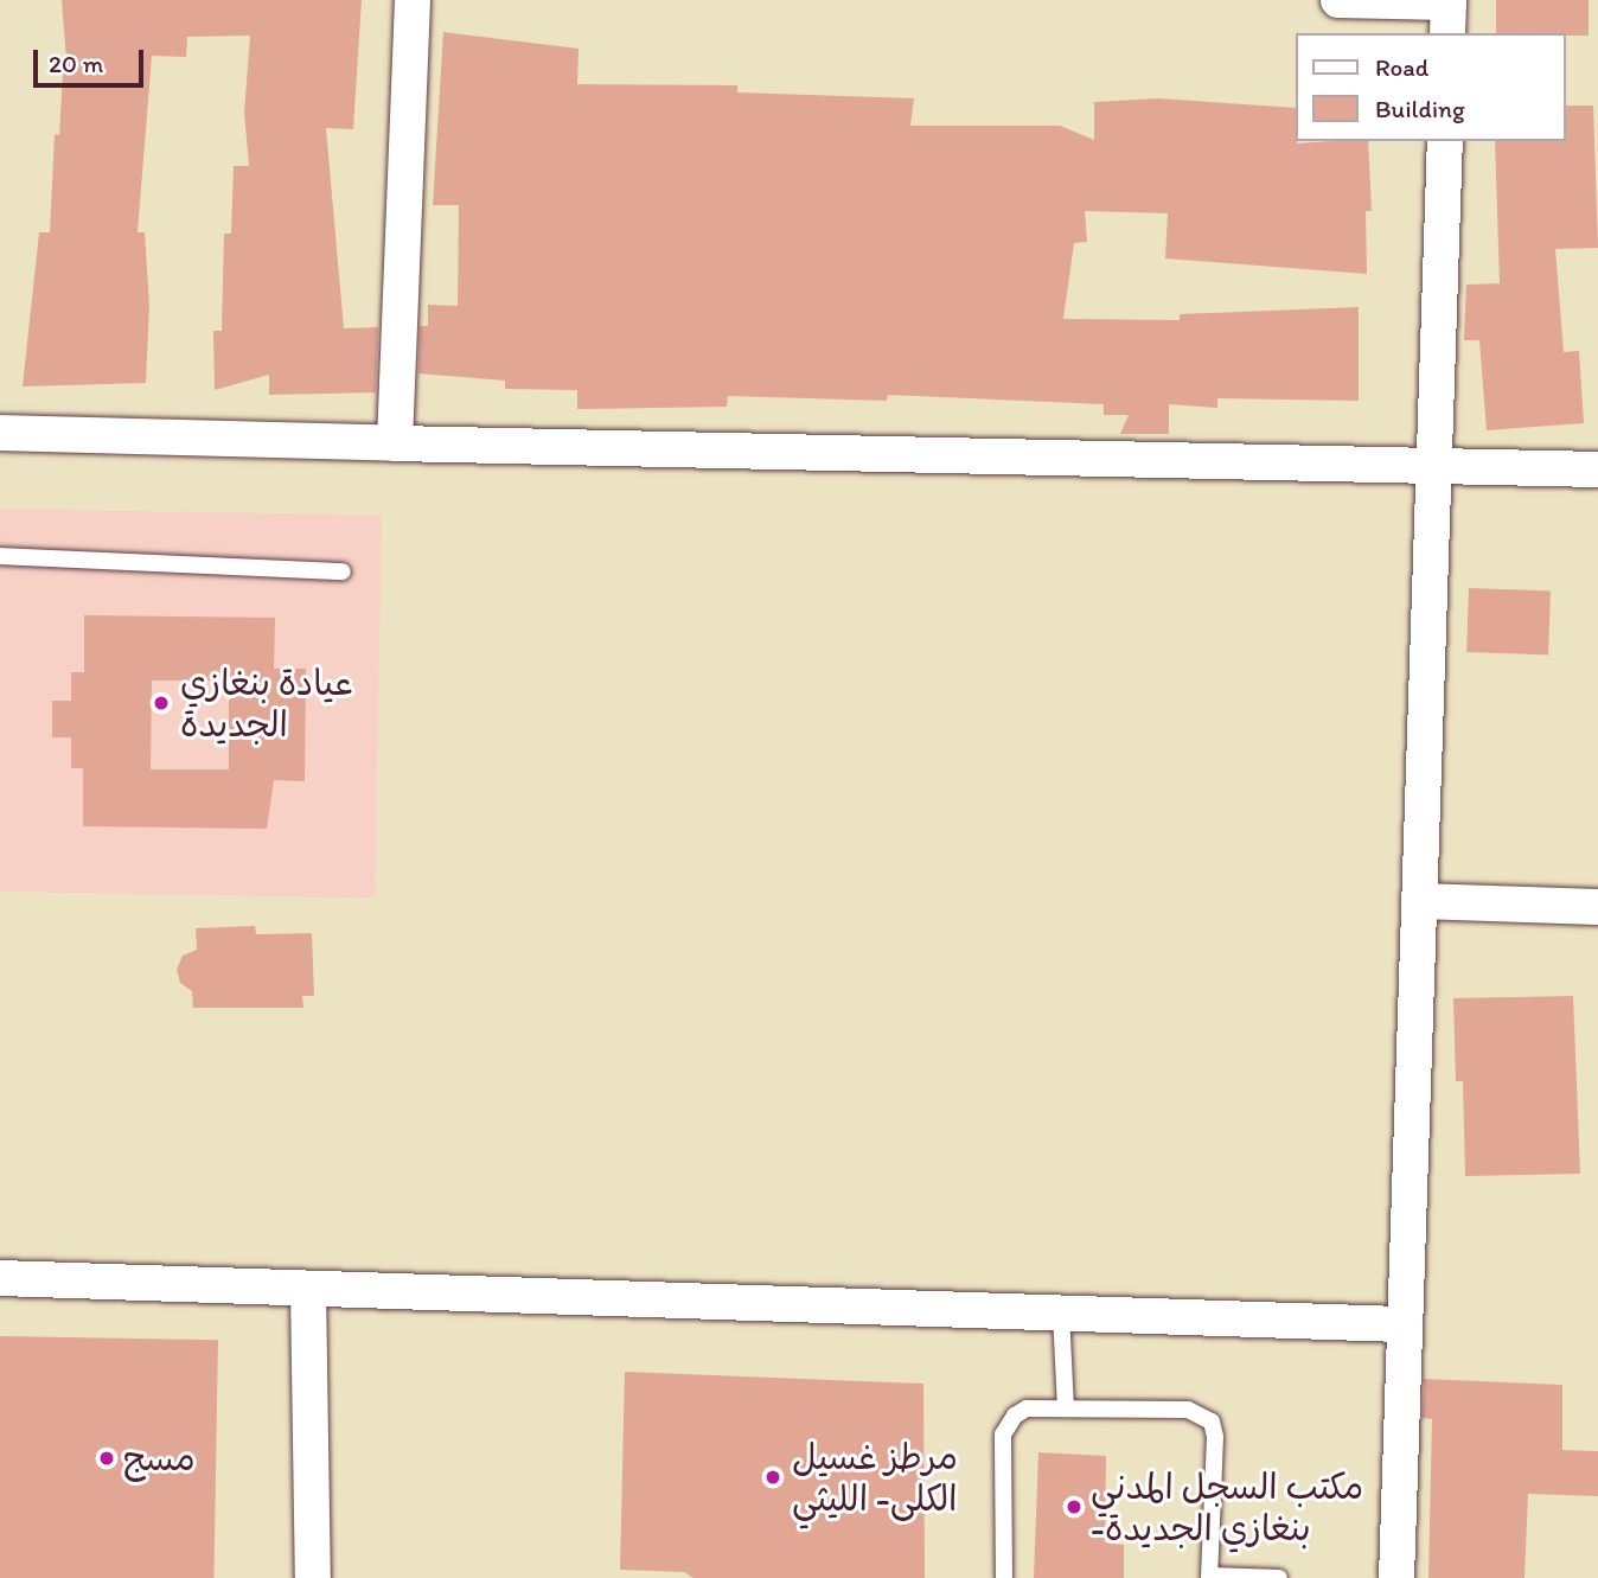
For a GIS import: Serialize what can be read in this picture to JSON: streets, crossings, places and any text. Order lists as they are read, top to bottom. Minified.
{"places":["عيادة بنغازي الجديدة","مسج","مرطز غسيل الكلى- الليثي","مكتب السجل المدني -بنغازي الجديدة"],"legend":["Road","Building"],"scale_bar":"20 m"}
